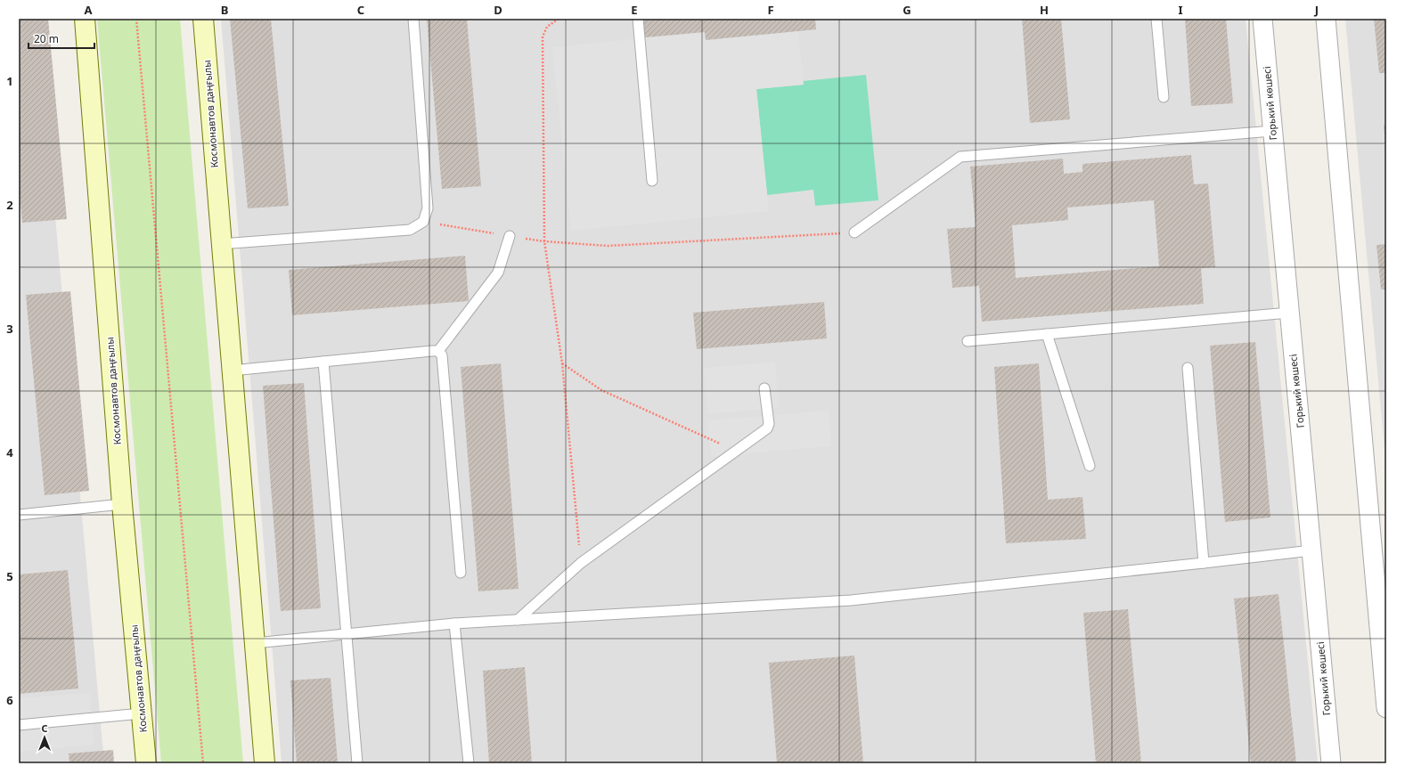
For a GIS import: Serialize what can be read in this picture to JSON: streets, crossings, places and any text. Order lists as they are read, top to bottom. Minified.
{"streets":{"street":["Горький көшесі","Космонавтов даңғылы"]},"scale_bar":"20 m","north":"top","grid":{"columns":["A","B","C","D","E","F","G","H","I","J"],"rows":["1","2","3","4","5","6"]}}
